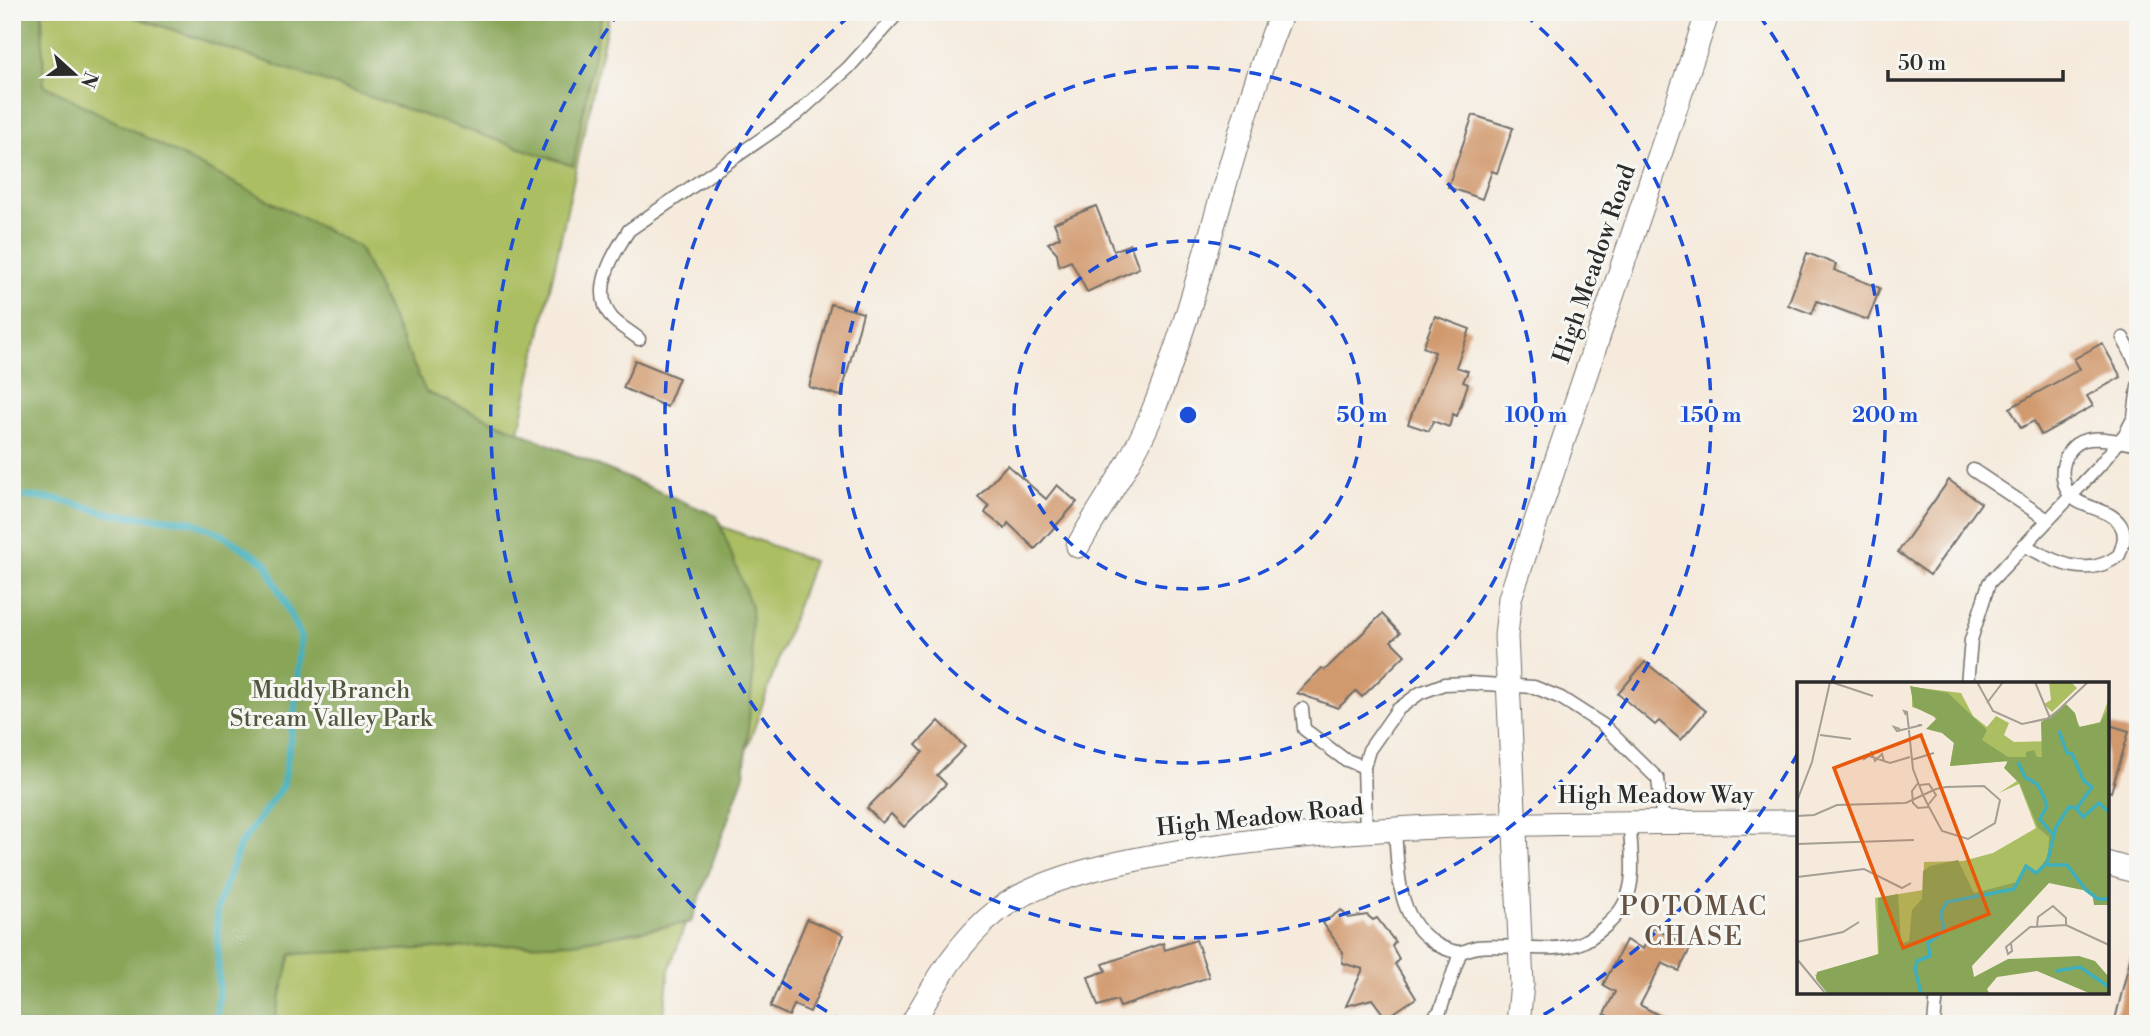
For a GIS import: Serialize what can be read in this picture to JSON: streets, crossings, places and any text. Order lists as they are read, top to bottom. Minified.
{"streets":{"street":["High Meadow Road","High Meadow Way"]},"crossings":[["High Meadow Road","High Meadow Way"]],"districts":["POTOMAC CHASE"],"parks":["Muddy Branch Stream Valley Park"],"scale_bar":"50 m","north":"right","rings":["50 m","100 m","150 m","200 m"]}
